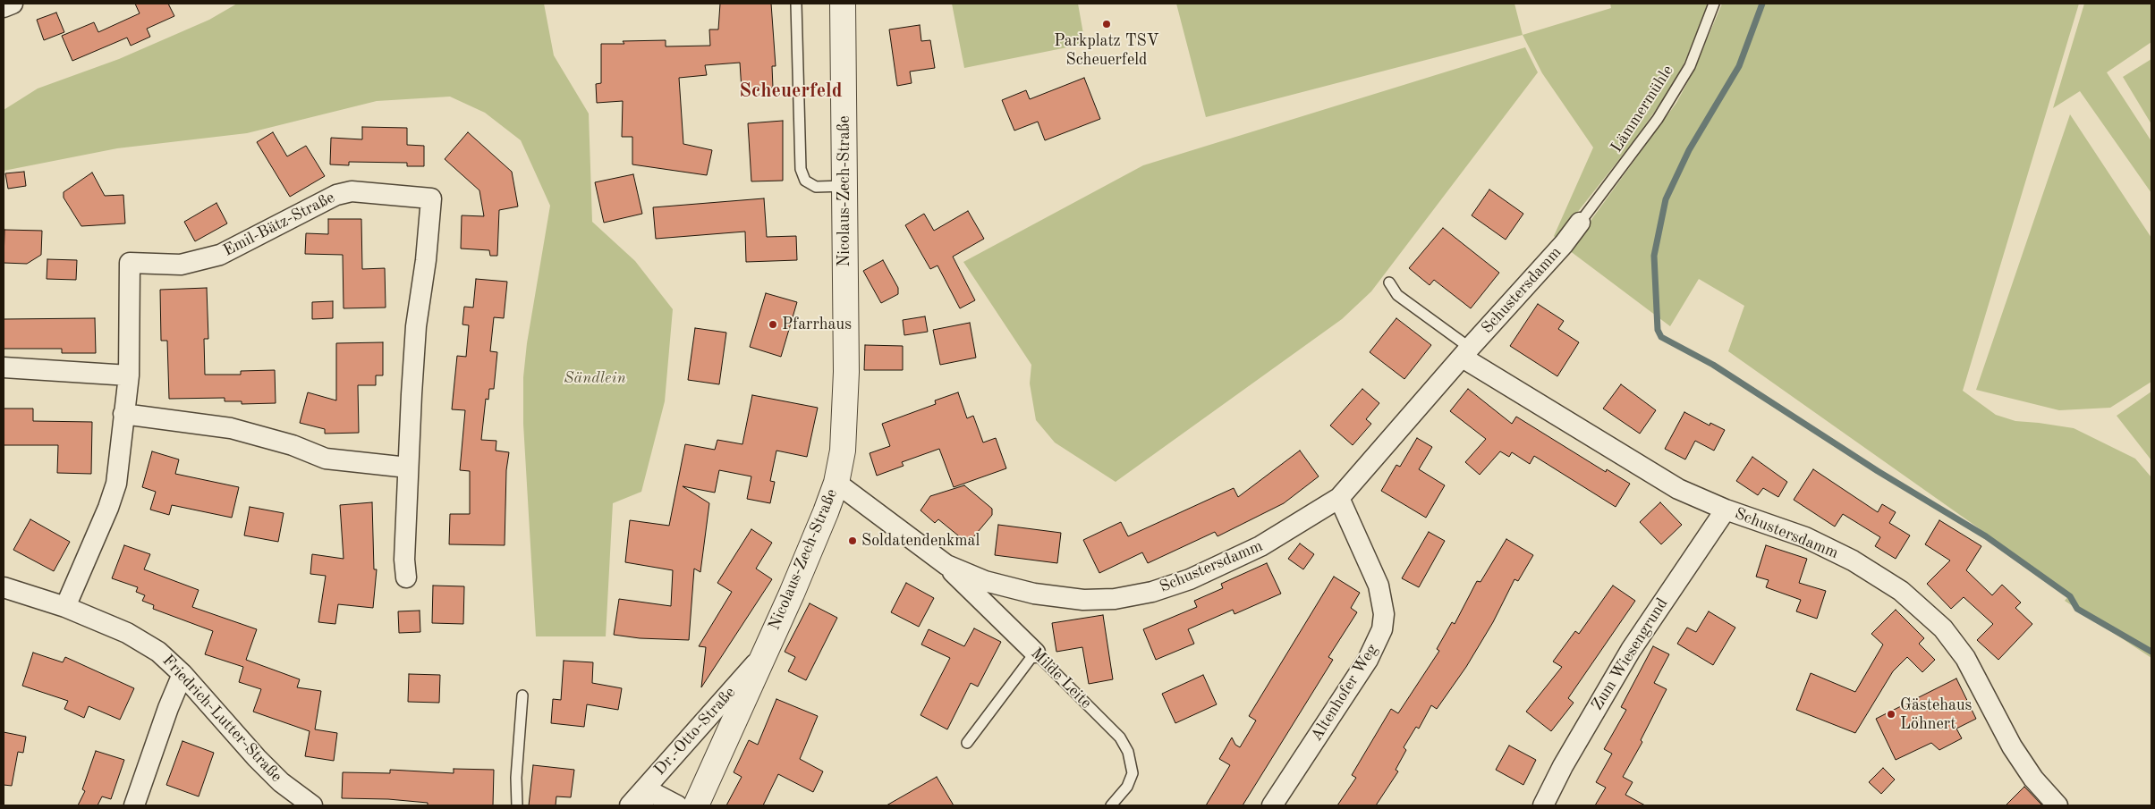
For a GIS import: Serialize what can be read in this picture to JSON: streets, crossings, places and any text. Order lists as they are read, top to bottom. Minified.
{"streets":{"street":["Nicolaus-Zech-Straße","Emil-Bätz-Straße","Schustersdamm","Zum Wiesengrund","Milde Leite","Altenhofer Weg","Friedrich-Lutter-Straße","Dr.-Otto-Straße"],"lane":["Lämmermühle"]},"crossings":[["Lämmermühle","Schustersdamm"],["Nicolaus-Zech-Straße","Schustersdamm"],["Nicolaus-Zech-Straße","Dr.-Otto-Straße"],["Emil-Bätz-Straße","Friedrich-Lutter-Straße"],["Schustersdamm","Zum Wiesengrund"],["Schustersdamm","Milde Leite"],["Schustersdamm","Altenhofer Weg"]],"districts":["Scheuerfeld"],"parks":["Sändlein"],"places":["Parkplatz TSV Scheuerfeld","Pfarrhaus","Soldatendenkmal","Gästehaus Löhnert"]}
